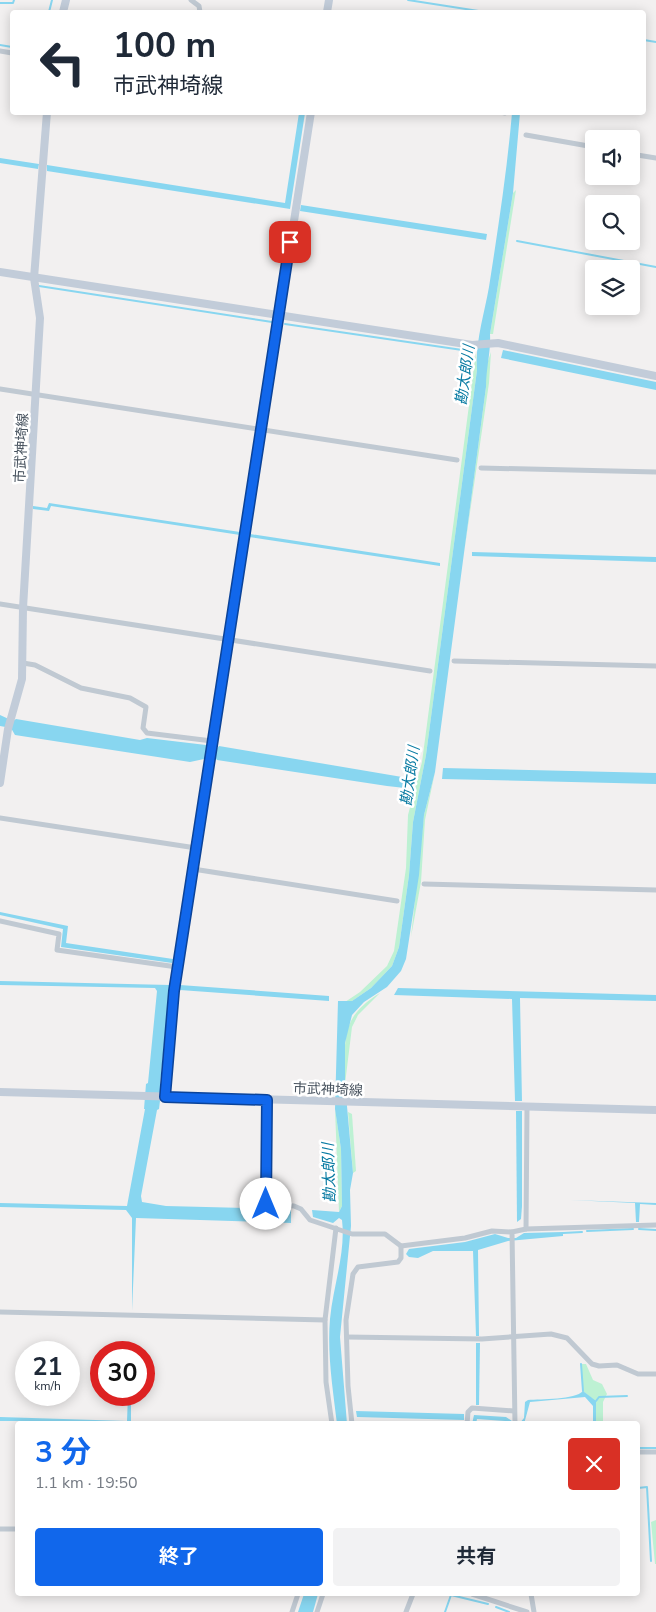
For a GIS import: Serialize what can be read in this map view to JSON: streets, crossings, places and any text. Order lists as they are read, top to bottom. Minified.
{"streets":{"street":["市武神埼線"]},"water":["勘太郎川"],"page":{"turn":["100 m","市武神埼線"],"speed":"21 km/h","limit":"30","heading":["3 分","1.1 km · 19:50"],"buttons":["終了","共有"]}}
